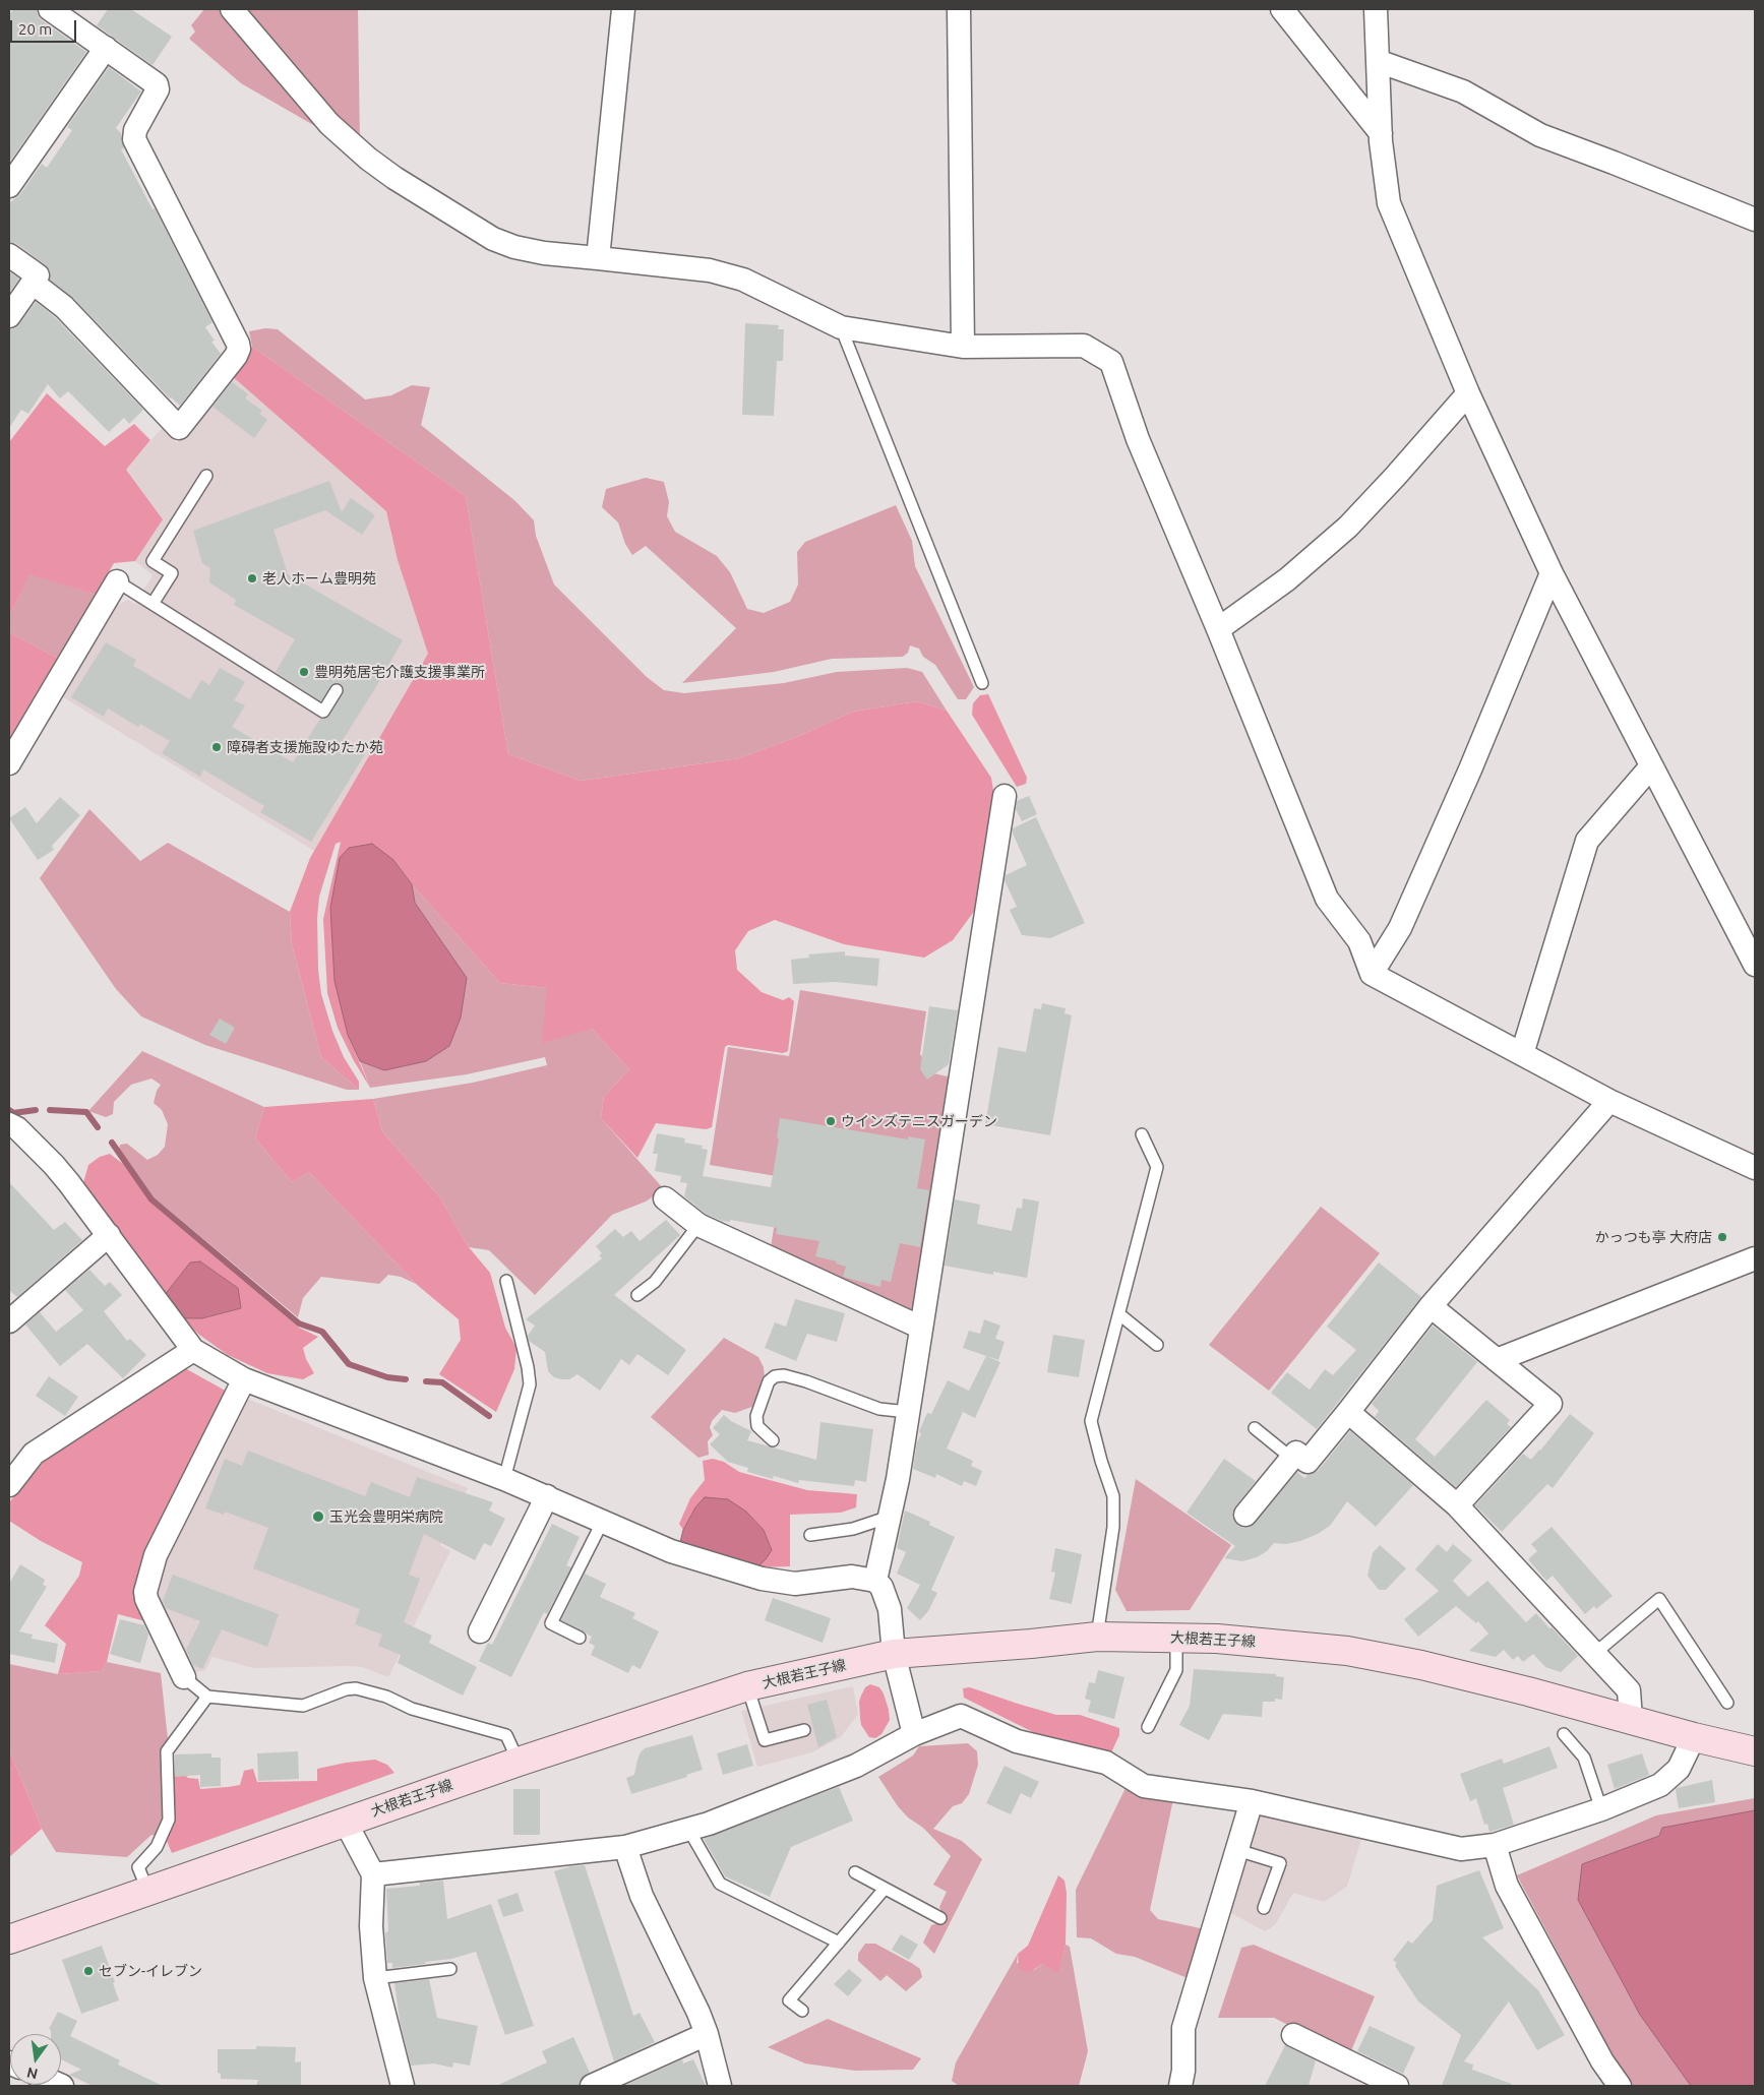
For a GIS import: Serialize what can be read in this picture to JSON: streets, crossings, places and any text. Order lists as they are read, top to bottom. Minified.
{"streets":{"street":["大根若王子線"]},"places":["老人ホーム豊明苑","豊明苑居宅介護支援事業所","障碍者支援施設ゆたか苑","ウインズテニスガーデン","かっつも亭 大府店","玉光会豊明栄病院","セブン-イレブン"],"scale_bar":"20 m","north":"bottom"}
